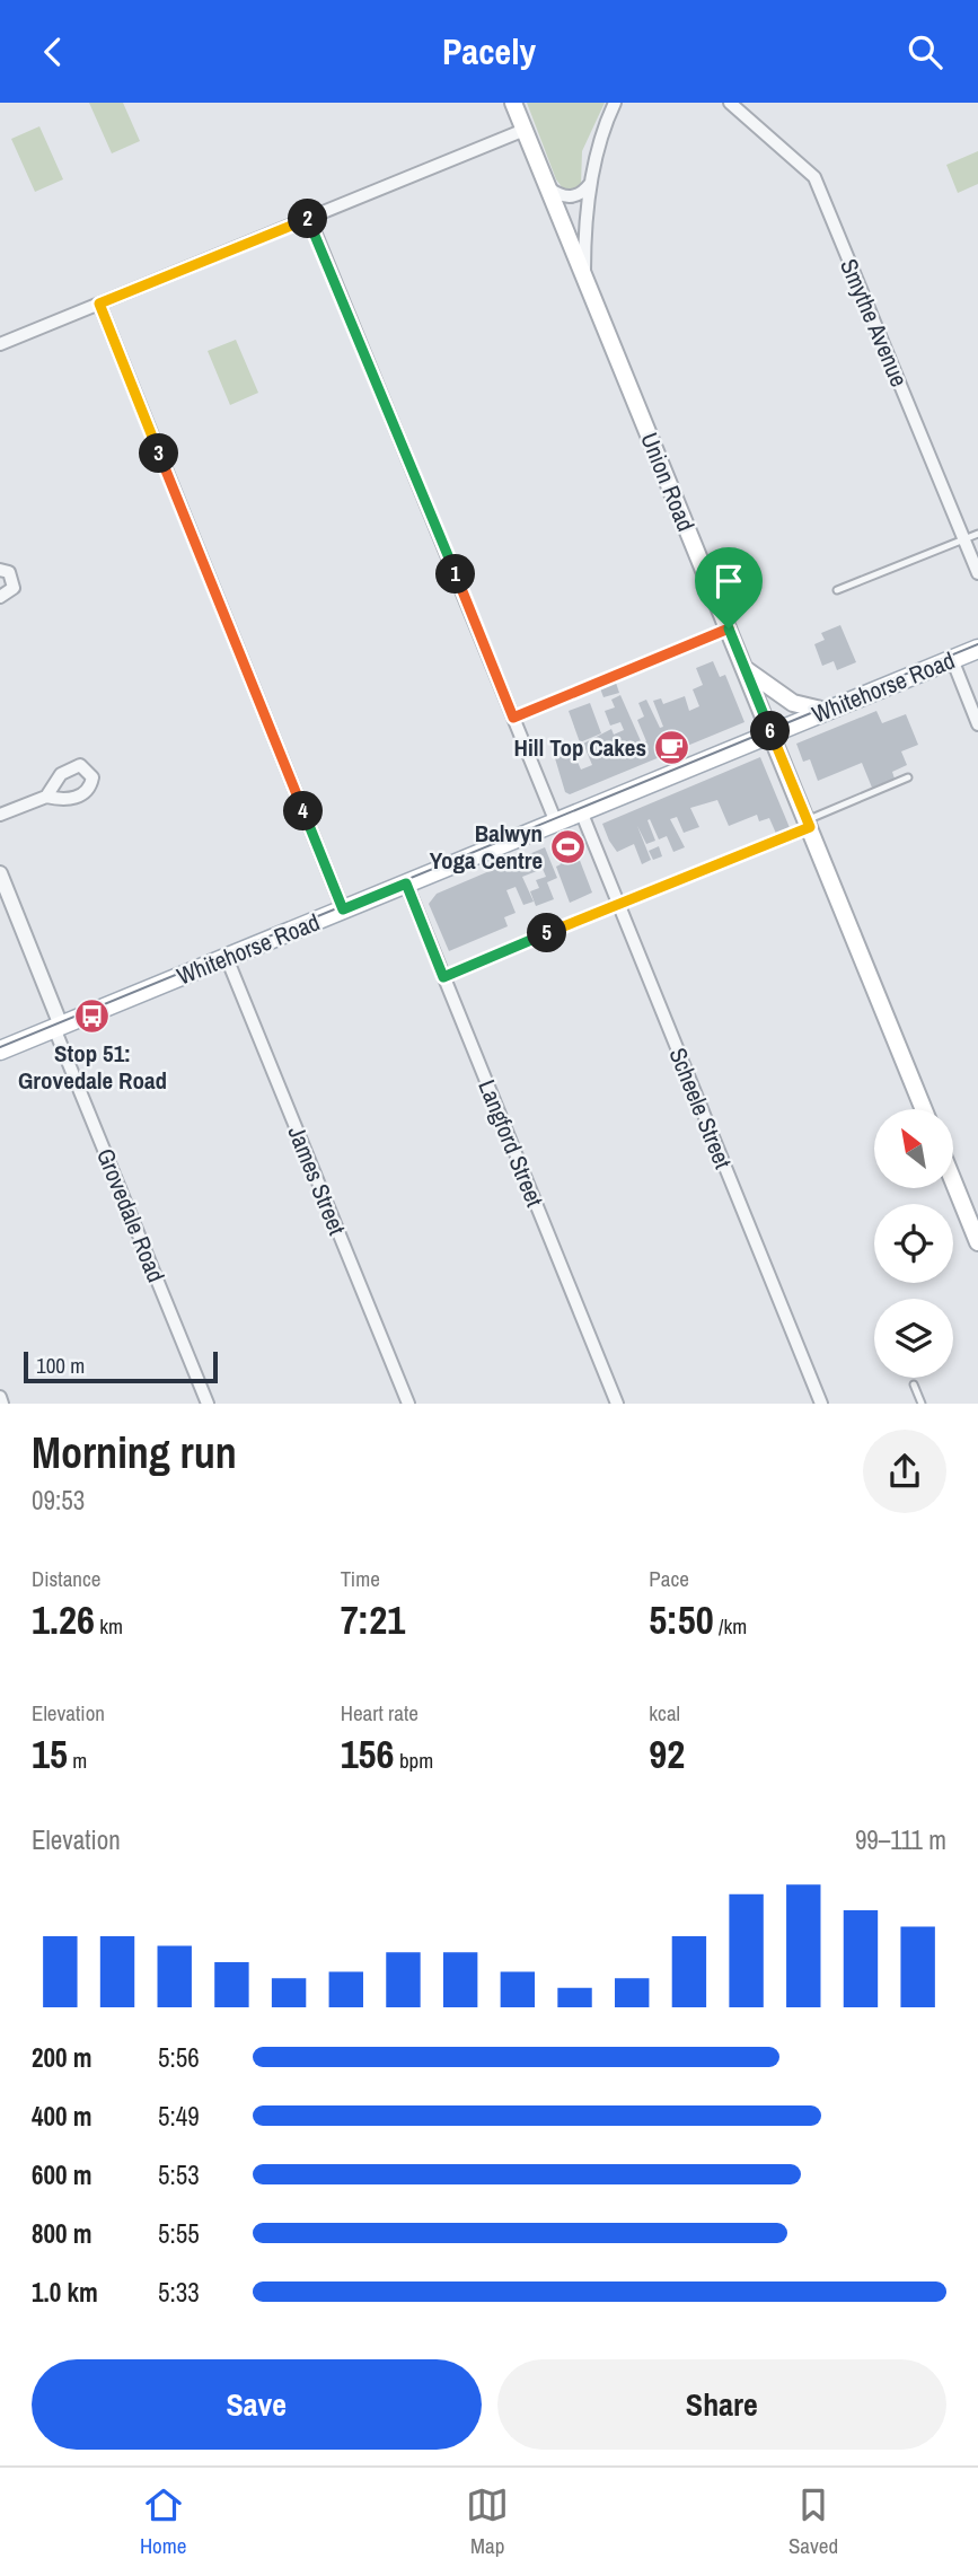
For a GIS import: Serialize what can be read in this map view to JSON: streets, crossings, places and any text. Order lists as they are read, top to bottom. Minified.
{"streets":{"main road":["Union Road","Whitehorse Road"],"street":["Smythe Avenue","Scheele Street","Langford Street","James Street","Grovedale Road"]},"crossings":[["Union Road","Whitehorse Road"],["Whitehorse Road","Scheele Street"],["Whitehorse Road","Langford Street"],["Whitehorse Road","James Street"],["Whitehorse Road","Grovedale Road"]],"places":{"cafe":["Hill Top Cakes"],"sports":["Balwyn Yoga Centre"],"bus stop":["Stop 51: Grovedale Road"]},"scale_bar":"100 m","north":"top left","page":{"header":"Pacely","pins":["2","3","1","6","4","5"],"scale":"100 m","heading":["Morning run","09:53"],"stats":[["Distance","1.26 km"],["Time","7:21"],["Pace","5:50 /km"],["Elevation","15 m"],["Heart rate","156 bpm"],["kcal","92"]],"chart":["Elevation","99–111 m"],"list":[{"name":"200 m","note":"5:56"},{"name":"400 m","note":"5:49"},{"name":"600 m","note":"5:53"},{"name":"800 m","note":"5:55"},{"name":"1.0 km","note":"5:33"}],"buttons":["Save","Share"],"tabs":["Home","Map","Saved"]}}
